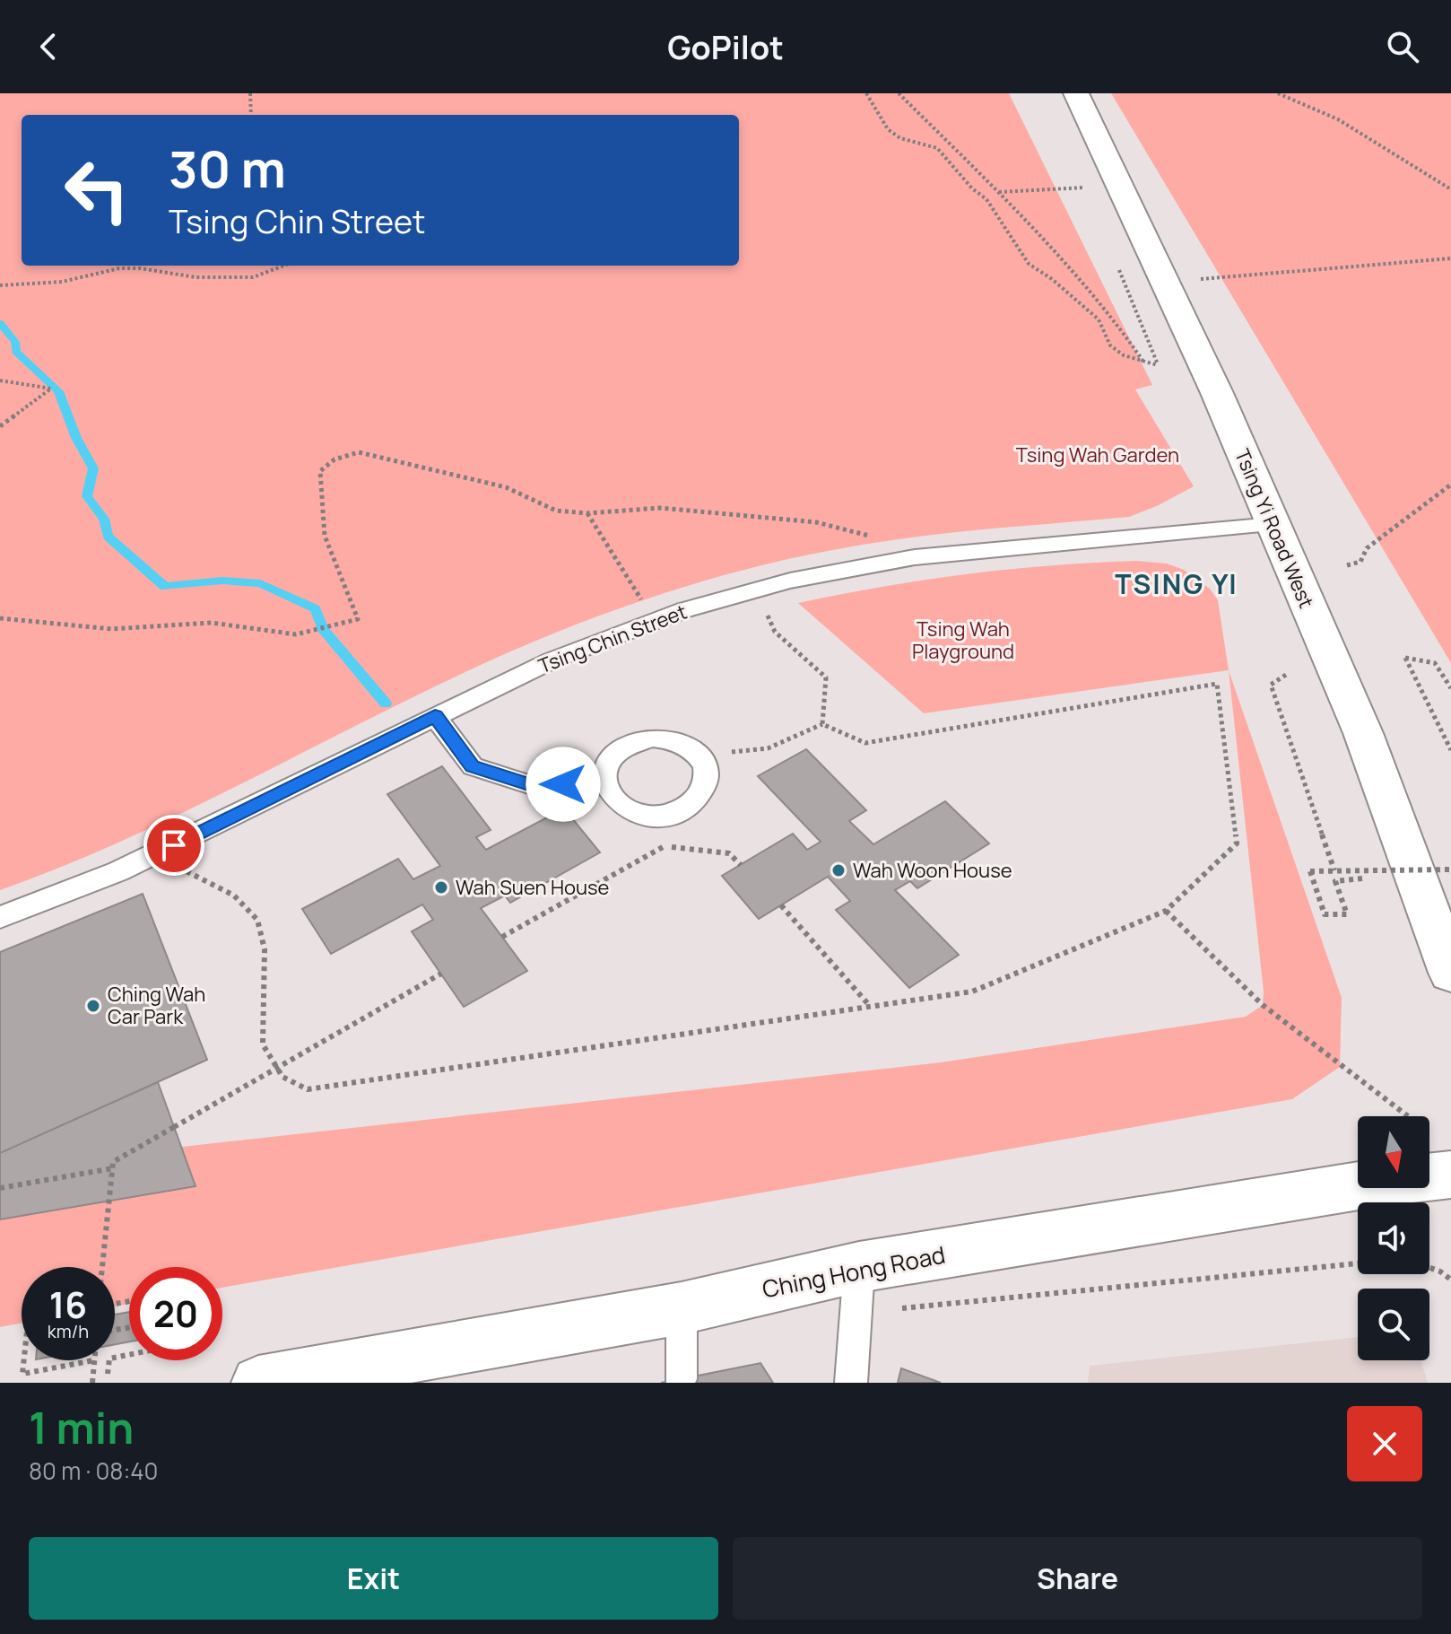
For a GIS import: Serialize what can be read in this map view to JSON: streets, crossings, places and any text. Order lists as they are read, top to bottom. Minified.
{"streets":{"main road":["Tsing Yi Road West","Ching Hong Road"],"lane":["Tsing Chin Street"]},"crossings":[["Tsing Yi Road West","Tsing Chin Street"]],"districts":["TSING YI"],"parks":["Tsing Wah Garden","Tsing Wah Playground"],"places":["Wah Woon House","Wah Suen House","Ching Wah Car Park"],"north":"bottom","page":{"header":"GoPilot","turn":["30 m","Tsing Chin Street"],"speed":"16 km/h","limit":"20","heading":["1 min","80 m · 08:40"],"buttons":["Exit","Share"]}}
